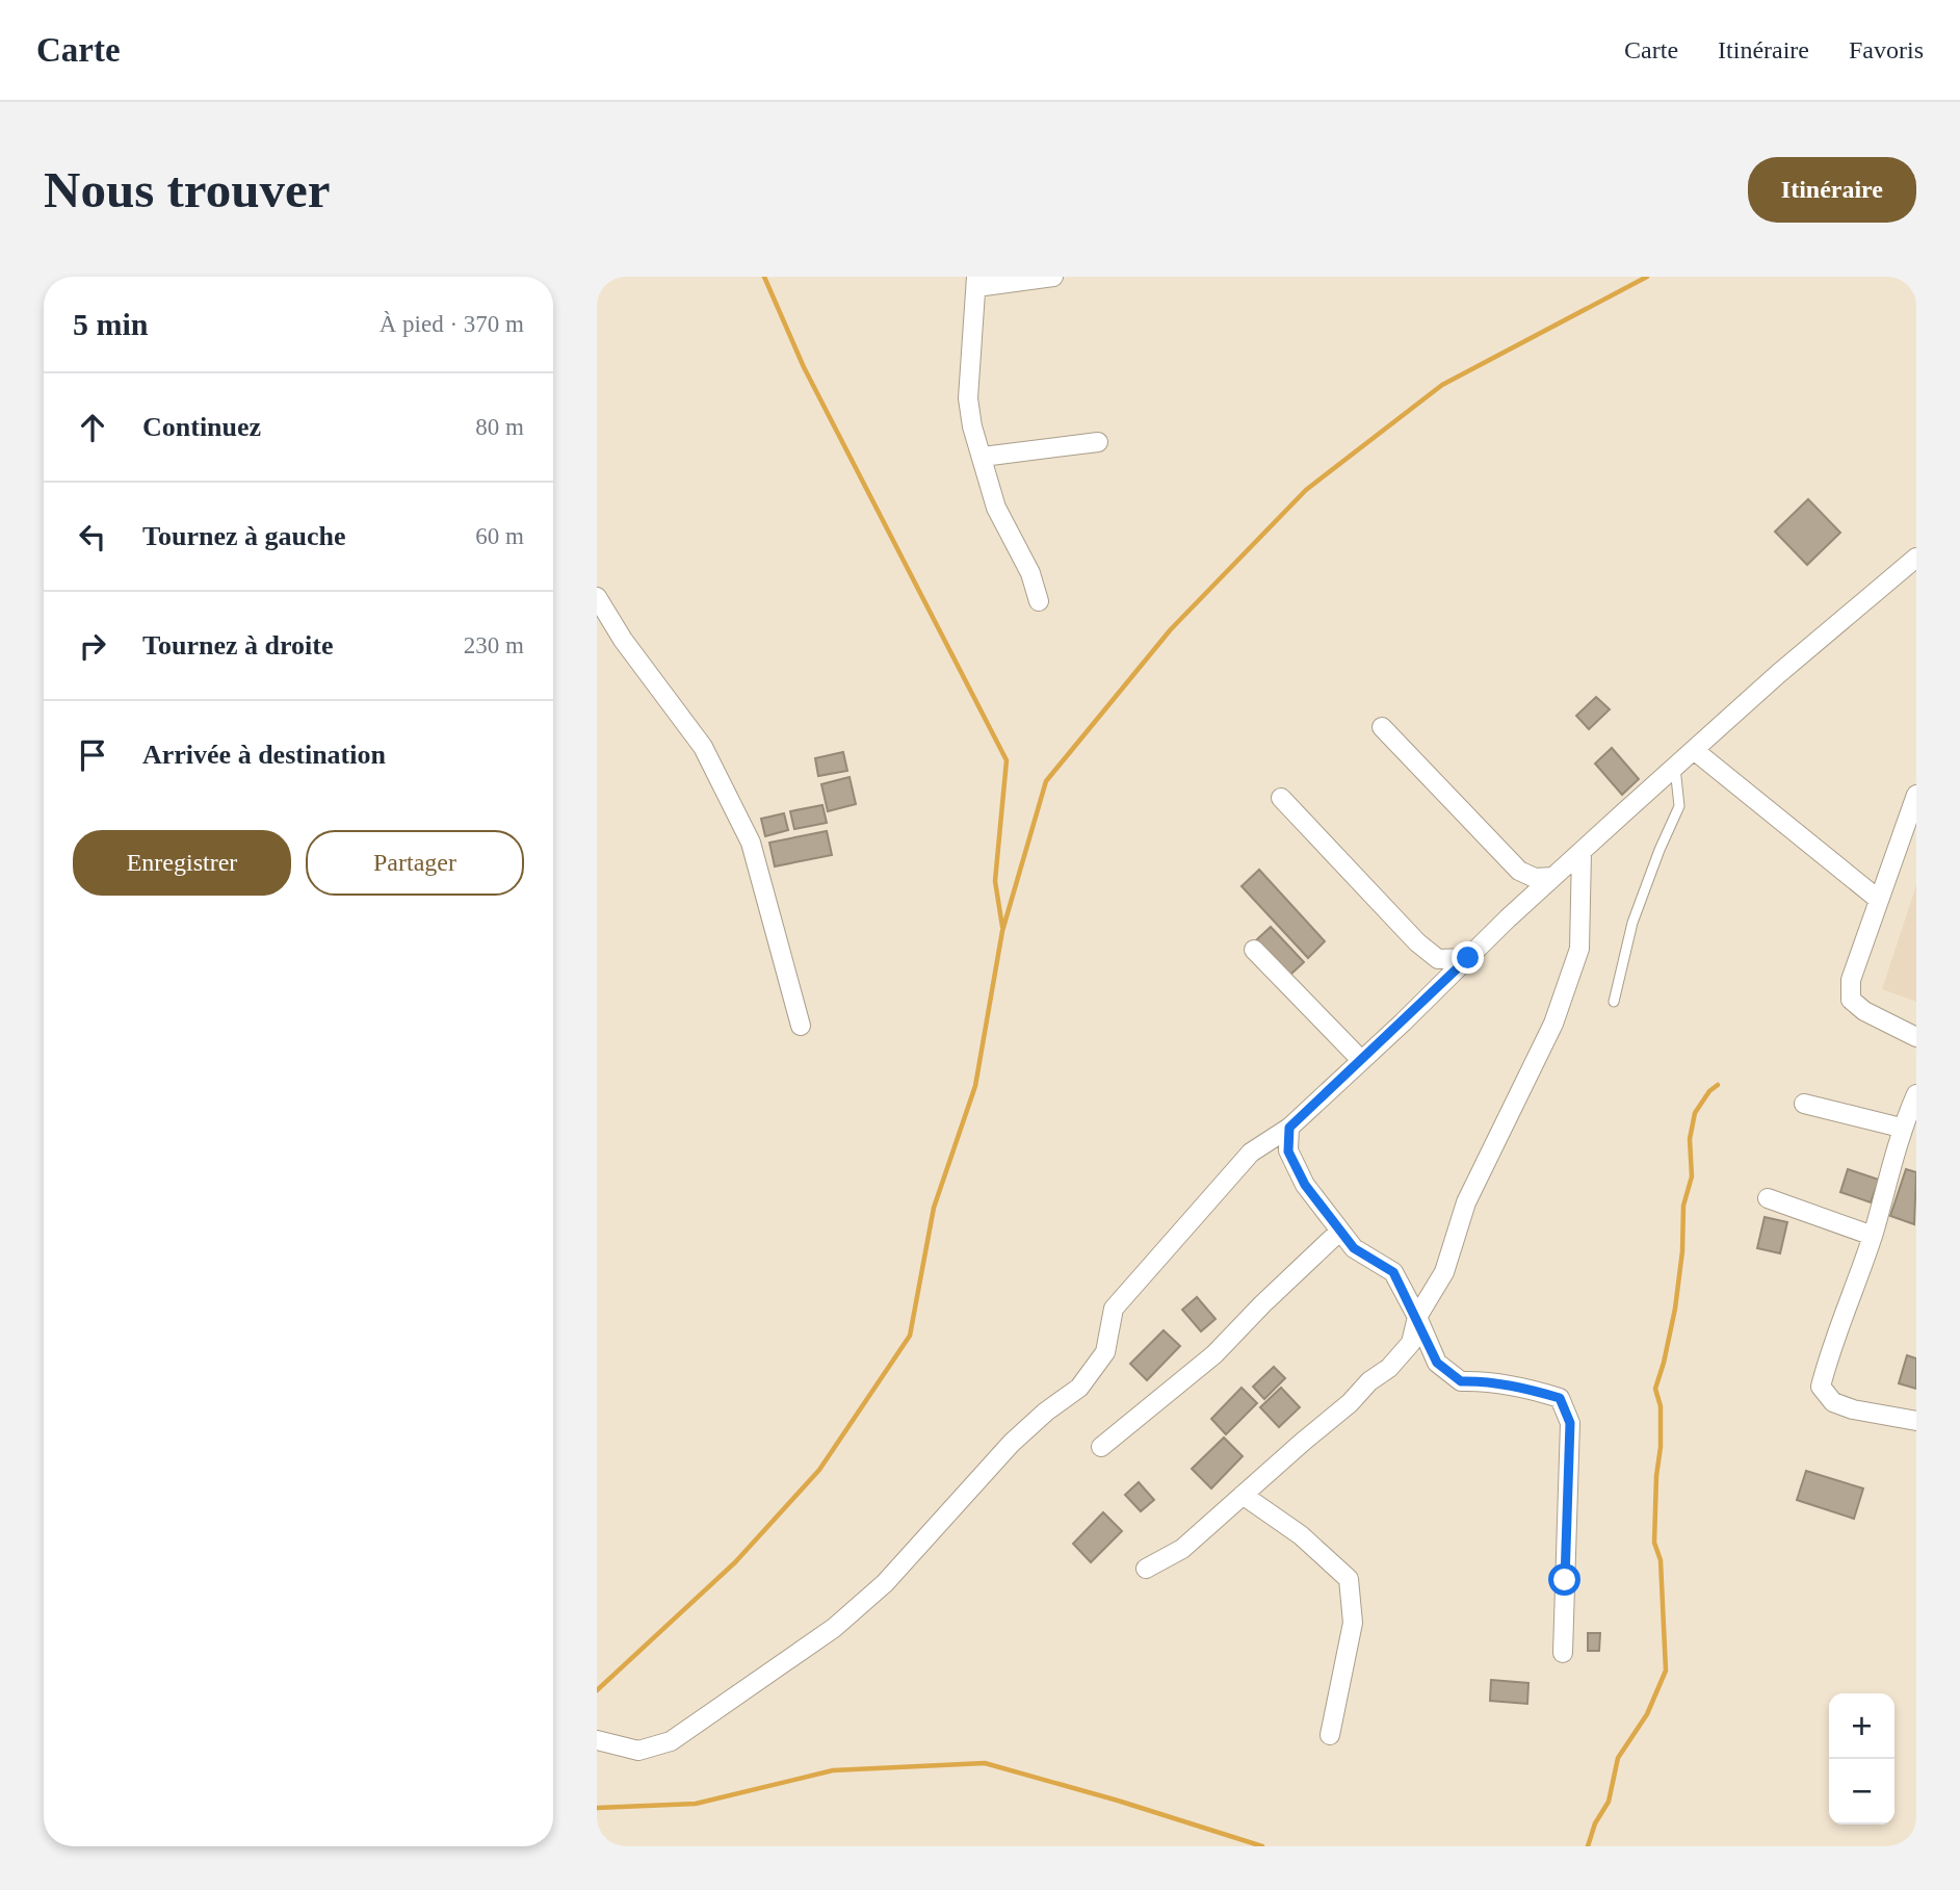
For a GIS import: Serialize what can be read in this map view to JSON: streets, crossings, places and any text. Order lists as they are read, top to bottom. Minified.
{"page":{"header":"Carte","nav":["Carte","Itinéraire","Favoris"],"buttons":["Itinéraire",["Enregistrer","Partager"]],"title":"Nous trouver","heading":["5 min","À pied · 370 m"],"list":[["Continuez","80 m"],["Tournez à gauche","60 m"],["Tournez à droite","230 m"],"Arrivée à destination"],"map_buttons":["+","−"]}}
